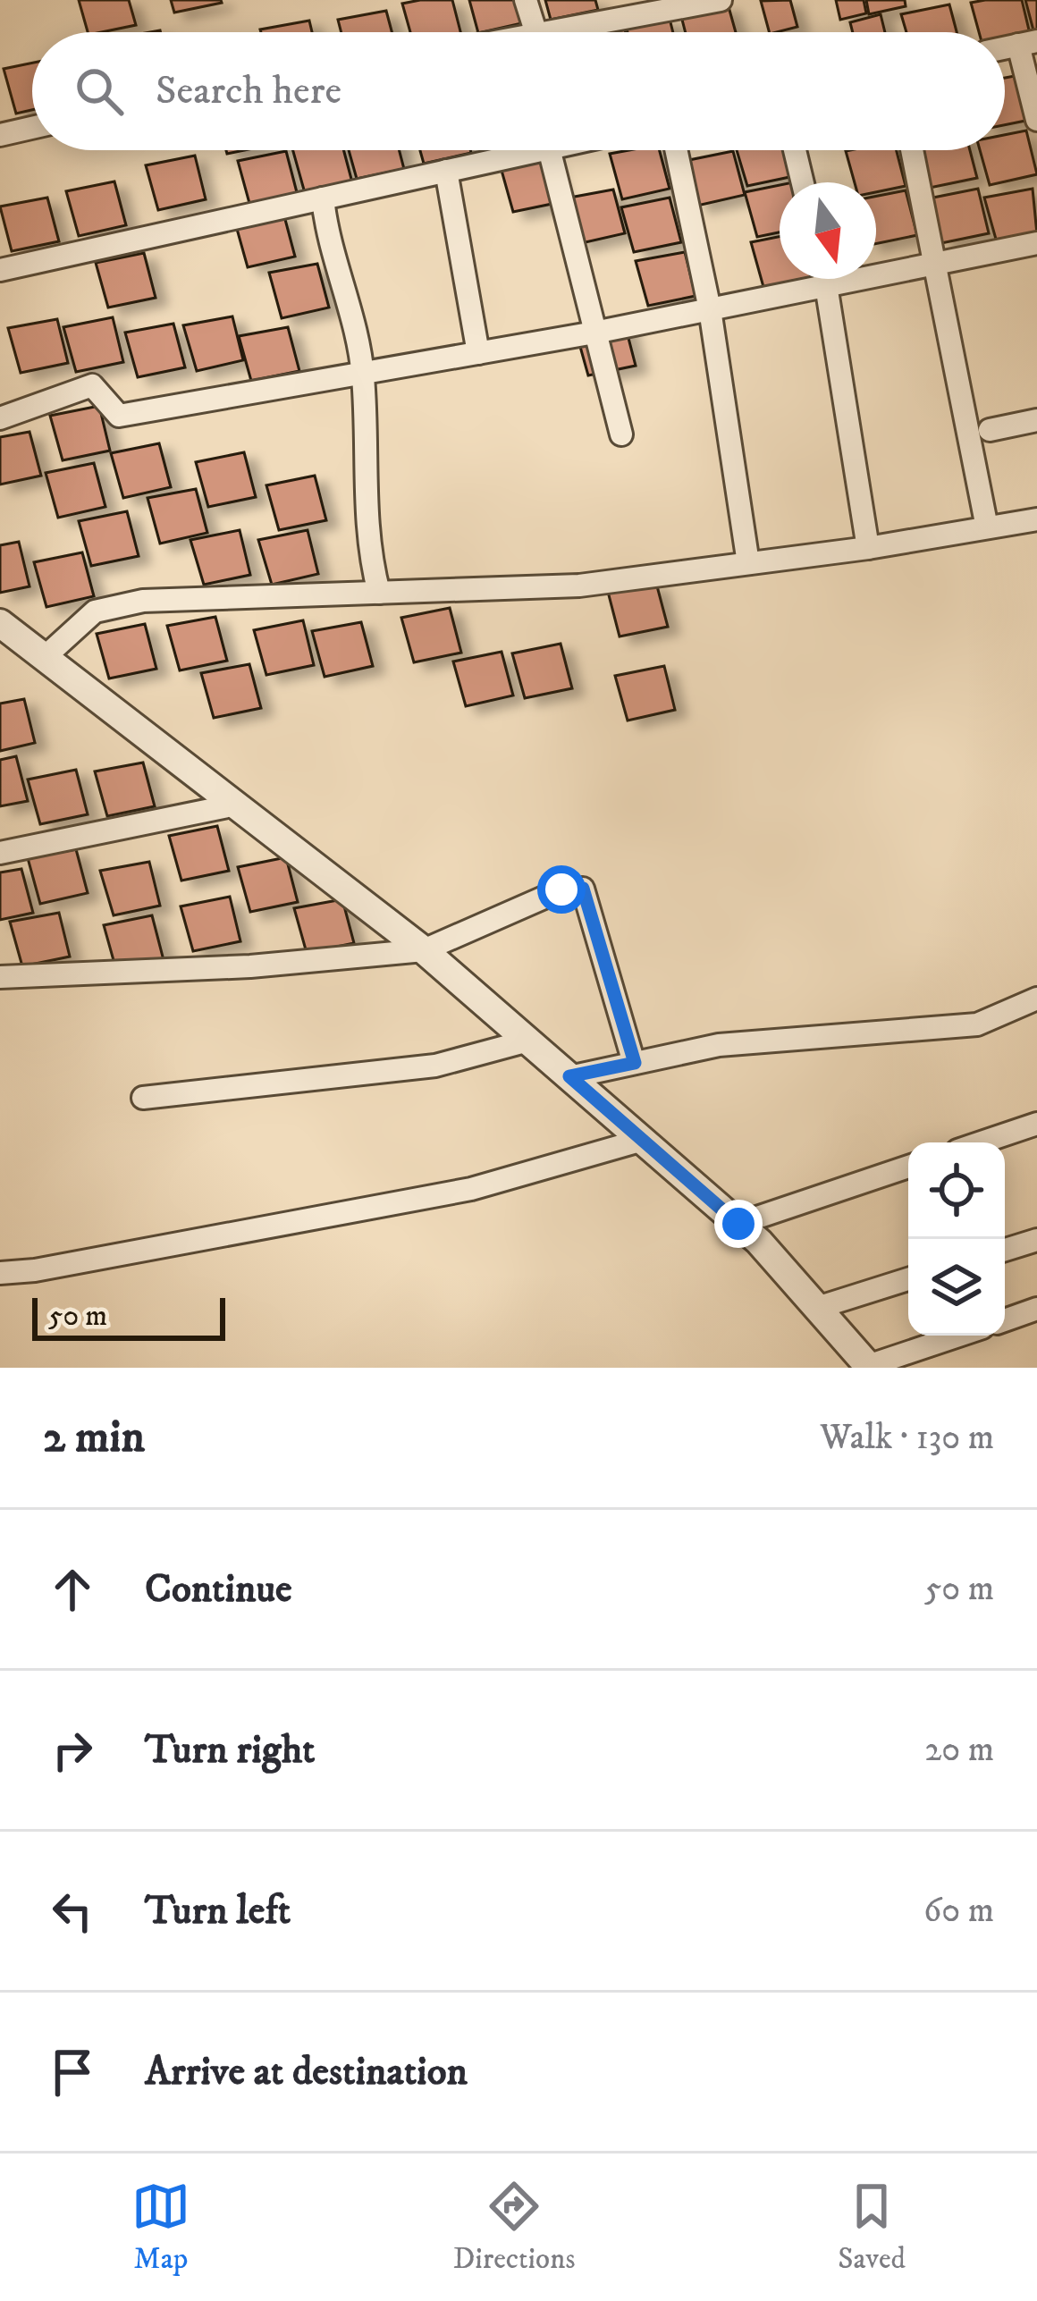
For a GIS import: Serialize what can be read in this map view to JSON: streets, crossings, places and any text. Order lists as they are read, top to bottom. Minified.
{"scale_bar":"50 m","north":"bottom","page":{"search":"Search here","scale":"50 m","heading":["2 min","Walk · 130 m"],"list":[["Continue","50 m"],["Turn right","20 m"],["Turn left","60 m"],"Arrive at destination"],"nav":["Map","Directions","Saved"]}}
